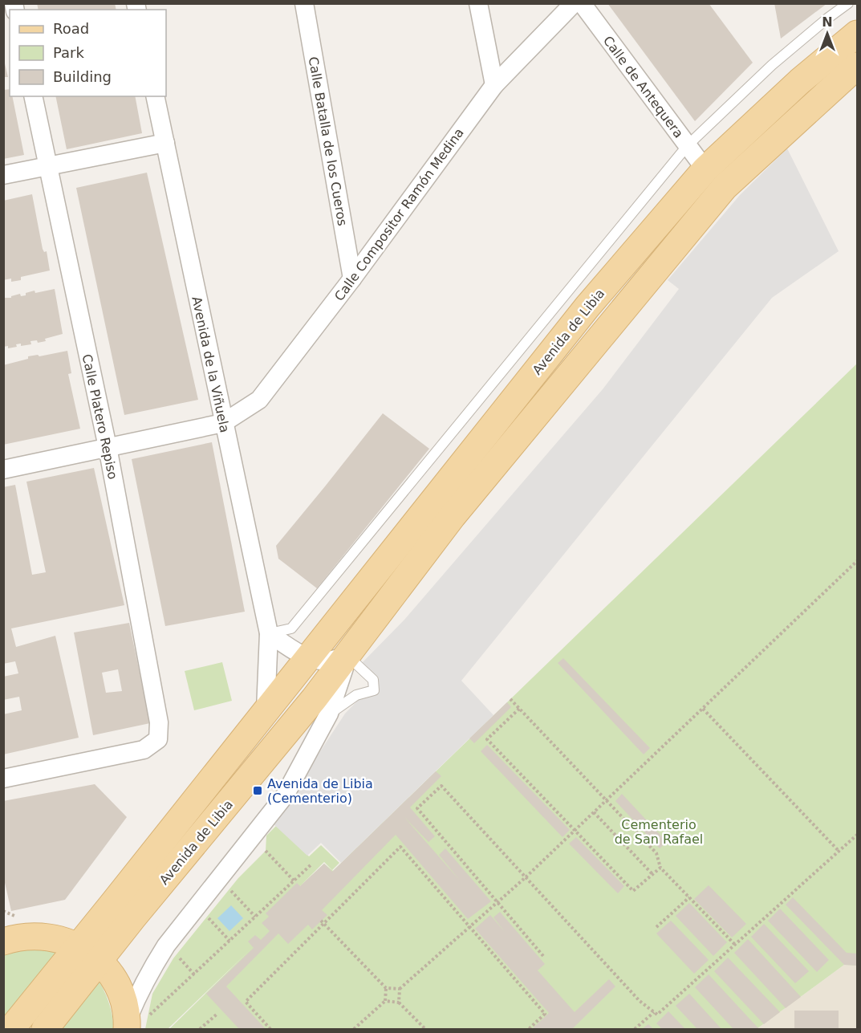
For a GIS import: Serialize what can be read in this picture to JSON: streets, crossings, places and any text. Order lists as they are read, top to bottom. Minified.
{"streets":{"main road":["Avenida de Libia"],"street":["Calle de Antequera","Calle Batalla de los Cueros","Calle Compositor Ramón Medina","Avenida de la Viñuela","Calle Platero Repiso"]},"crossings":[["Calle de Antequera","Avenida de Libia"],["Calle Batalla de los Cueros","Calle Compositor Ramón Medina"],["Calle Compositor Ramón Medina","Avenida de la Viñuela"],["Avenida de Libia","Avenida de la Viñuela"]],"parks":["Cementerio de San Rafael"],"places":{"transit":["Avenida de Libia (Cementerio)"]},"legend":["Road","Park","Building"],"north":"top"}
